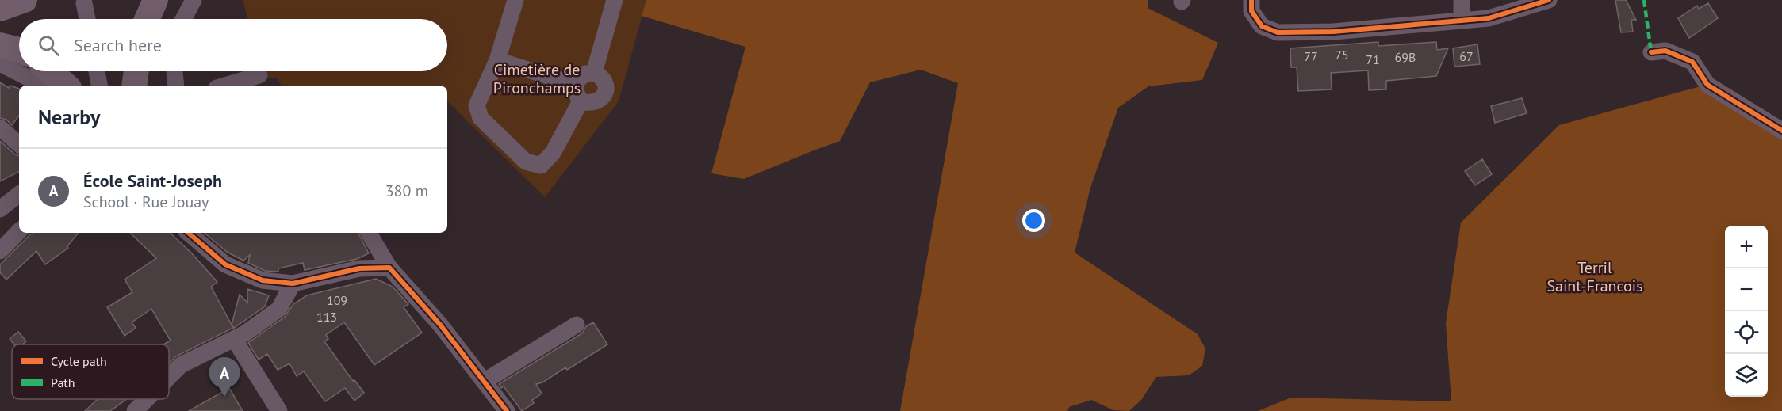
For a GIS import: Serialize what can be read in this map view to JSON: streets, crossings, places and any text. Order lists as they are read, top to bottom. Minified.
{"parks":["Cimetière de Pironchamps","Terril Saint-Francois"],"house_numbers":["75","77","67","69B","71","109","113"],"legend":["Cycle path","Path"],"page":{"search":"Search here","heading":"Nearby","list":[{"mark":"A","name":"École Saint-Joseph","note":"School · Rue Jouay","value":"380 m"}],"map_buttons":["+","−"],"pins":"A"}}
